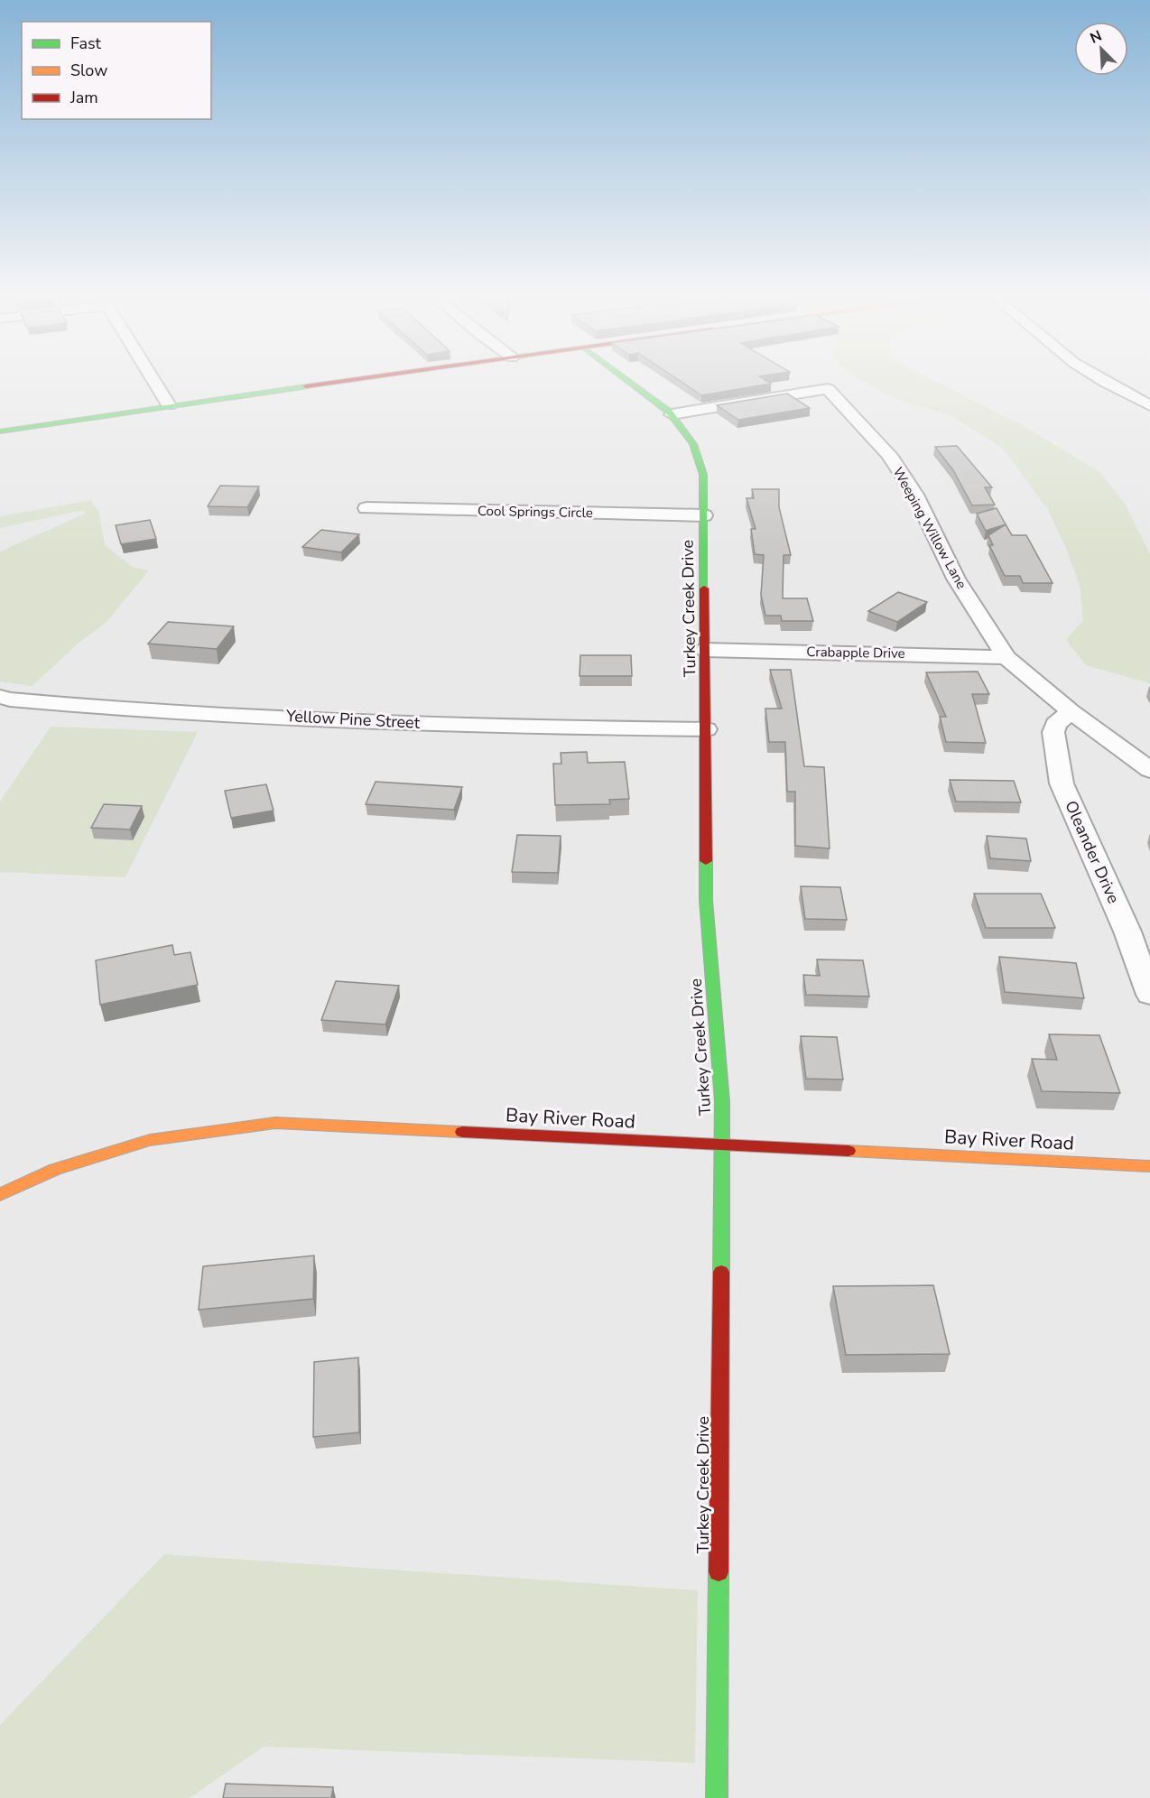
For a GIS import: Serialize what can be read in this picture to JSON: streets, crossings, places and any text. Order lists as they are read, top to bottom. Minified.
{"streets":{"street":["Cool Springs Circle","Weeping Willow Lane","Turkey Creek Drive","Crabapple Drive","Yellow Pine Street","Oleander Drive","Bay River Road"]},"crossings":[["Cool Springs Circle","Turkey Creek Drive"],["Weeping Willow Lane","Turkey Creek Drive"],["Weeping Willow Lane","Crabapple Drive"],["Weeping Willow Lane","Oleander Drive"],["Turkey Creek Drive","Crabapple Drive"],["Turkey Creek Drive","Yellow Pine Street"],["Turkey Creek Drive","Bay River Road"]],"legend":["Fast","Slow","Jam"],"north":"top left"}
